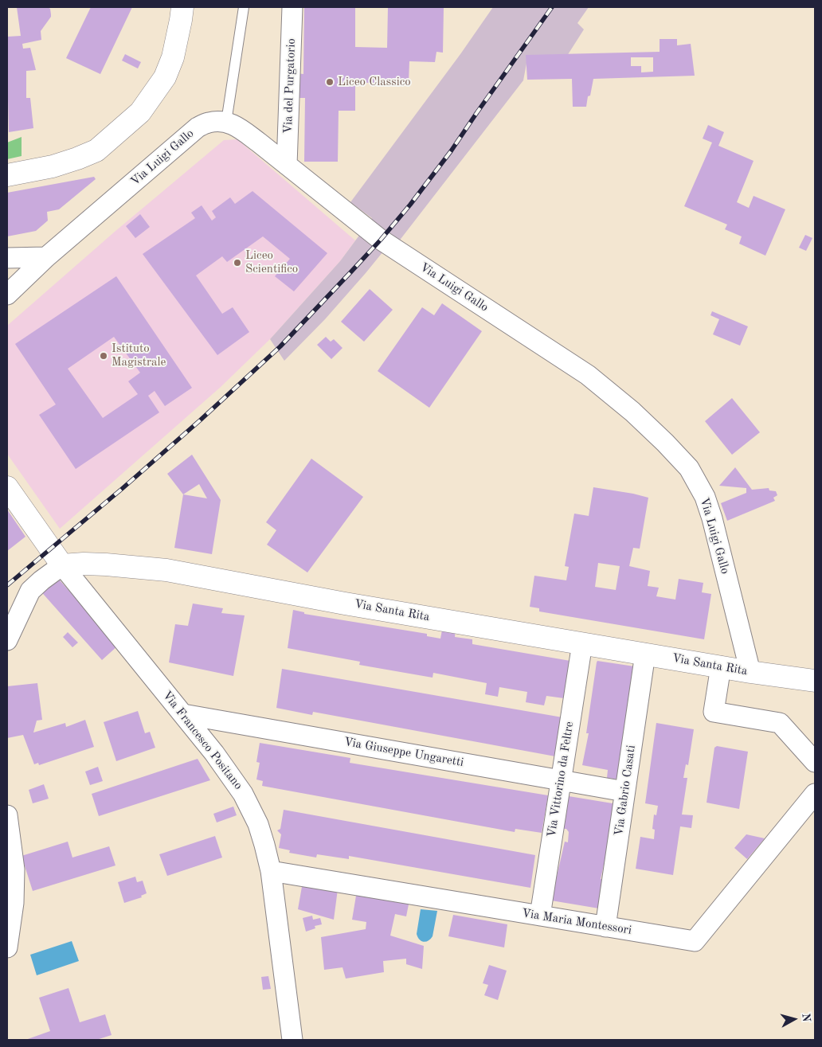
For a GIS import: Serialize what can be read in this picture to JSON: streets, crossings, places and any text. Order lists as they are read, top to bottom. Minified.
{"streets":{"street":["Via del Purgatorio","Via Luigi Gallo","Via Santa Rita","Via Francesco Positano","Via Giuseppe Ungaretti","Via Vittorino da Feltre","Via Gabrio Casati","Via Maria Montessori"]},"crossings":[["Via del Purgatorio","Via Luigi Gallo"],["Via Luigi Gallo","Via Santa Rita"],["Via Santa Rita","Via Francesco Positano"],["Via Santa Rita","Via Vittorino da Feltre"],["Via Santa Rita","Via Gabrio Casati"],["Via Francesco Positano","Via Giuseppe Ungaretti"],["Via Francesco Positano","Via Maria Montessori"],["Via Giuseppe Ungaretti","Via Vittorino da Feltre"],["Via Giuseppe Ungaretti","Via Gabrio Casati"],["Via Vittorino da Feltre","Via Maria Montessori"],["Via Gabrio Casati","Via Maria Montessori"]],"places":["Liceo Classico","Liceo Scientifico","Istituto Magistrale"],"north":"right"}
